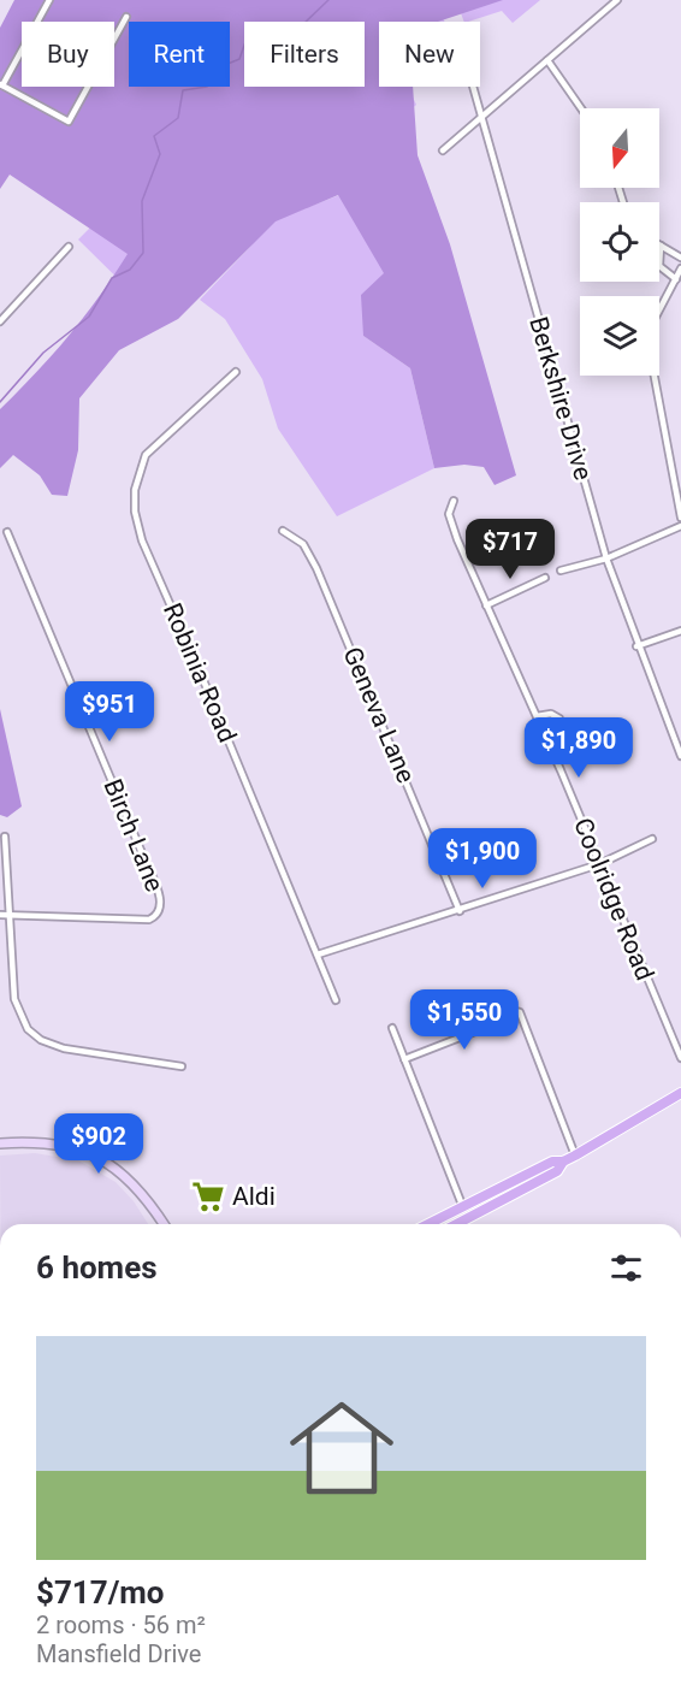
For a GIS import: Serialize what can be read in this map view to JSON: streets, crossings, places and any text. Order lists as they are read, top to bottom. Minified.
{"streets":{"street":["Berkshire Drive","Robinia Road","Geneva Lane","Birch Lane","Coolridge Road"]},"places":{"supermarket":["Aldi"]},"north":"bottom","page":{"chip":["Buy","Rent","Filters","New"],"price":["$717","$951","$1,890","$1,900","$1,550","$902"],"heading":"6 homes","list":[{"name":"$717/mo","note":"2 rooms · 56 m² · Mansfield Drive"}]}}
